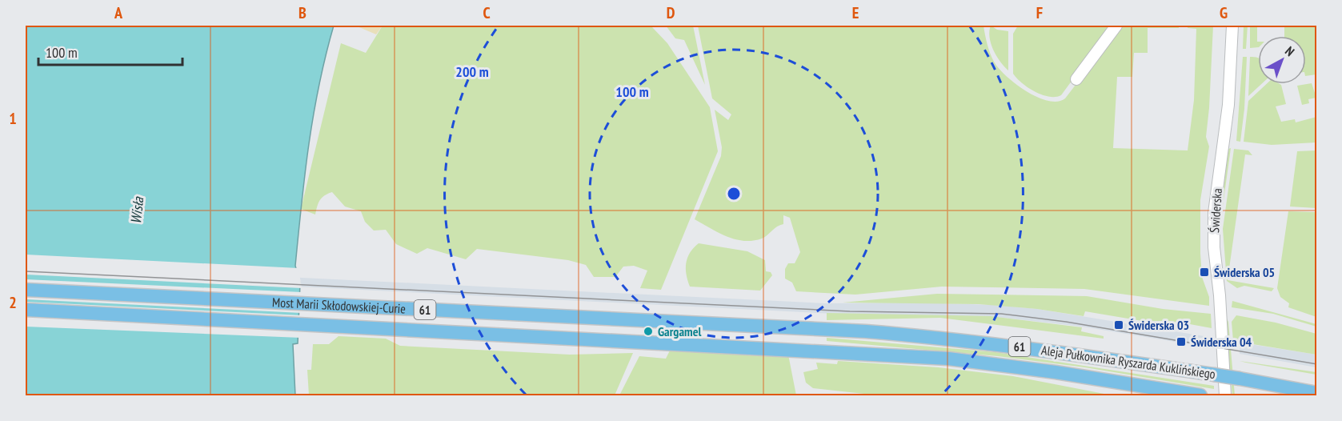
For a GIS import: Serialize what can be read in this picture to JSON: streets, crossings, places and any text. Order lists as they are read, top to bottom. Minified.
{"streets":{"main road":["Most Marii Skłodowskiej-Curie","61","Aleja Pułkownika Ryszarda Kuklińskiego"],"street":["Świderska"]},"crossings":[["Most Marii Skłodowskiej-Curie","Aleja Pułkownika Ryszarda Kuklińskiego"]],"water":["Wisła"],"places":{"transit":["Świderska 05","Świderska 03","Świderska 04"],"other":["Gargamel"]},"scale_bar":"100 m","north":"top right","grid":{"columns":["A","B","C","D","E","F","G"],"rows":["1","2"]},"rings":["200 m","100 m"]}
